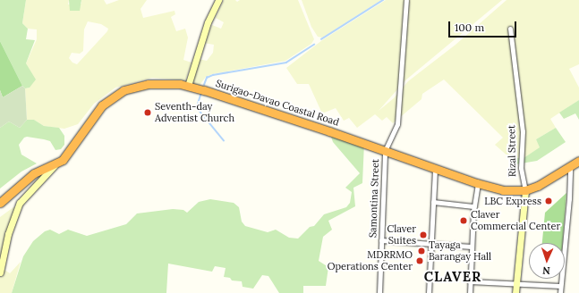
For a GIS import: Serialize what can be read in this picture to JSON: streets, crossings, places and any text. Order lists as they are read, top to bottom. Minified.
{"streets":{"highway":["Surigao-Davao Coastal Road"],"street":["Rizal Street","Samontina Street"]},"crossings":[["Surigao-Davao Coastal Road","Rizal Street"],["Surigao-Davao Coastal Road","Samontina Street"]],"districts":["CLAVER"],"places":["Seventh-day Adventist Church","LBC Express","Claver Commercial Center","Claver Suites","Tayaga Barangay Hall","MDRRMO Operations Center"],"scale_bar":"100 m","north":"bottom"}
